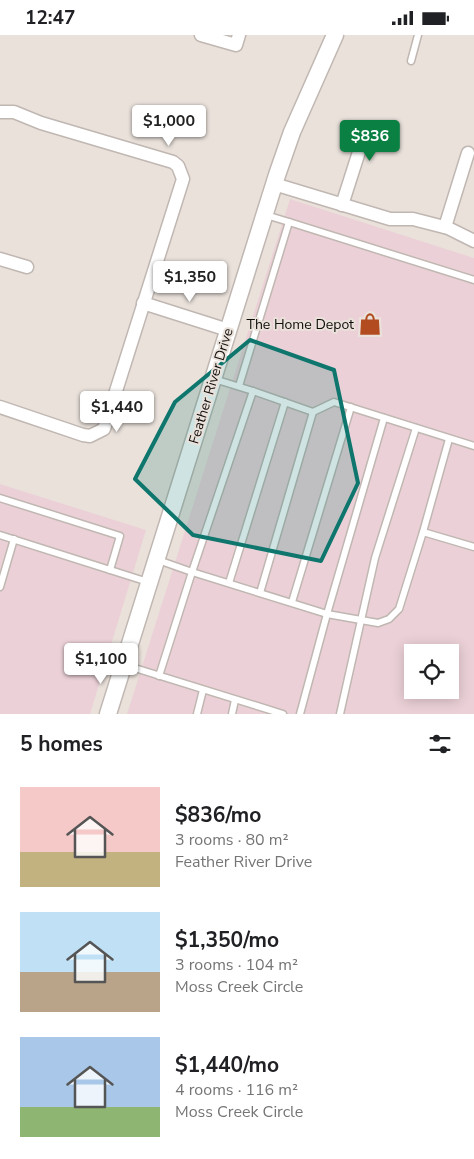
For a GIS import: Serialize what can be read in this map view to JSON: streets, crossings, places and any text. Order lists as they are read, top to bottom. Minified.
{"streets":{"street":["Feather River Drive"]},"places":{"shop":["The Home Depot"]},"page":{"status":"12:47","price":["$1,000","$836","$1,350","$1,440","$1,100"],"heading":"5 homes","list":[{"name":"$836/mo","note":"3 rooms · 80 m² · Feather River Drive"},{"name":"$1,350/mo","note":"3 rooms · 104 m² · Moss Creek Circle"},{"name":"$1,440/mo","note":"4 rooms · 116 m² · Moss Creek Circle"}]}}
